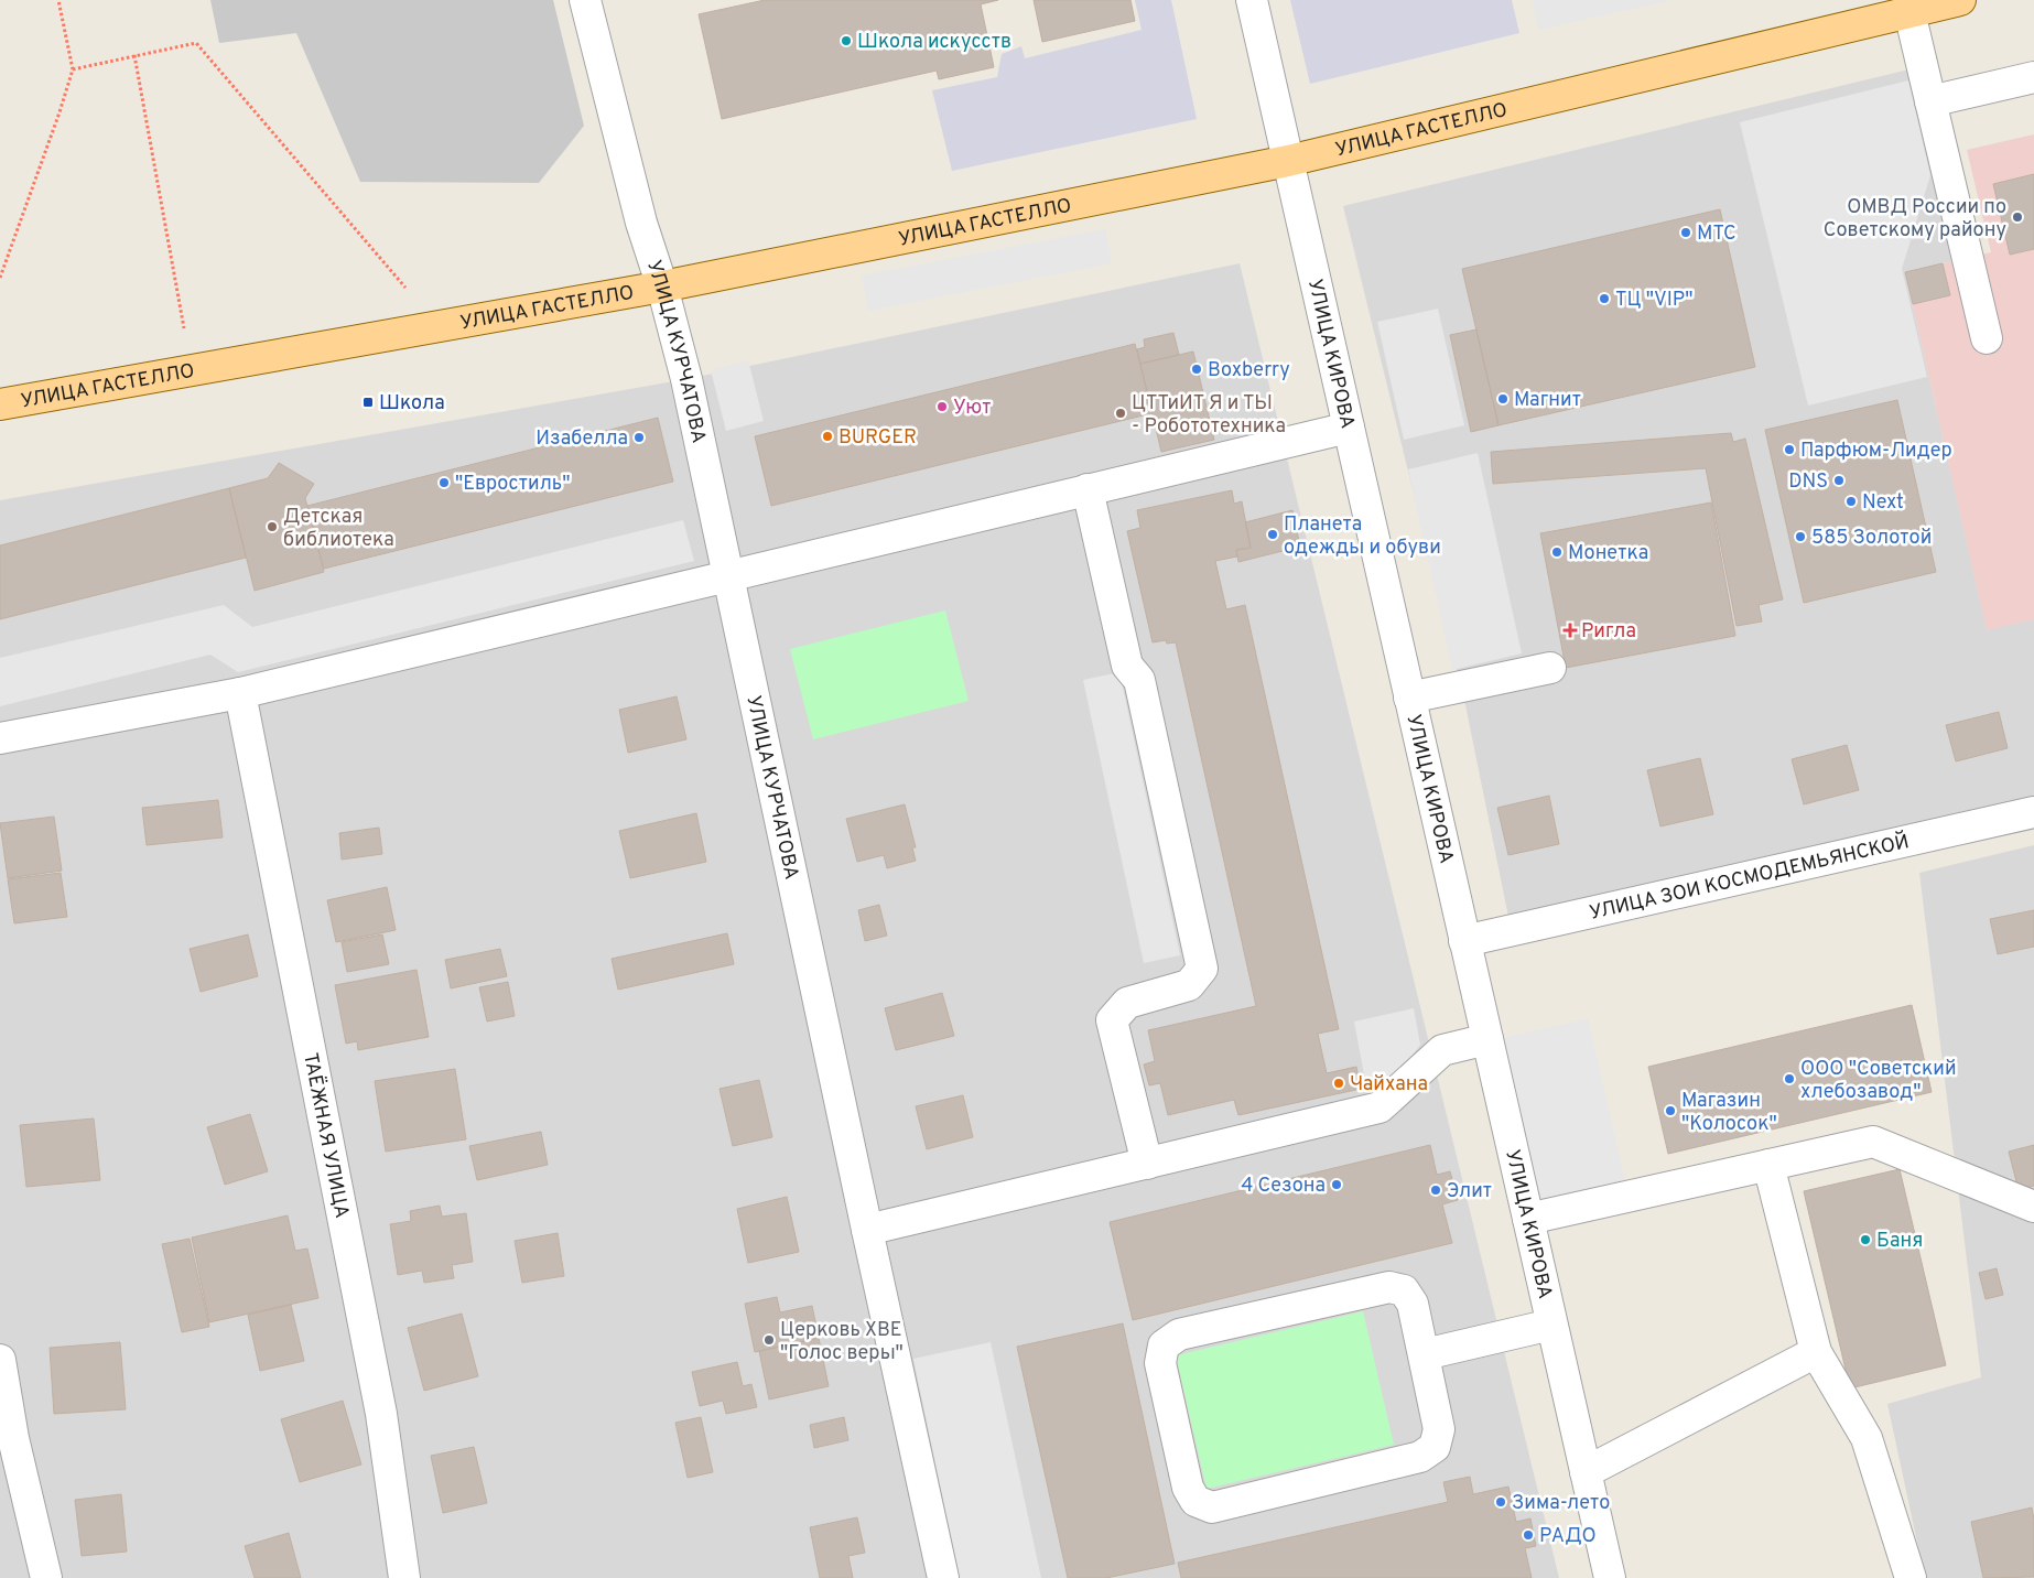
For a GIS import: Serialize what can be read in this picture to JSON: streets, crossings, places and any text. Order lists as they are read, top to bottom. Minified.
{"streets":{"main road":["УЛИЦА ГАСТЕЛЛО"],"street":["УЛИЦА КУРЧАТОВА","УЛИЦА КИРОВА","УЛИЦА ЗОИ КОСМОДЕМЬЯНСКОЙ","ТАЁЖНАЯ УЛИЦА"]},"crossings":[["УЛИЦА ГАСТЕЛЛО","УЛИЦА КУРЧАТОВА"],["УЛИЦА ГАСТЕЛЛО","УЛИЦА КИРОВА"],["УЛИЦА КИРОВА","УЛИЦА ЗОИ КОСМОДЕМЬЯНСКОЙ"]],"places":{"other":["Школа искусств","ОМВД России по Советскому району","МТС","ТЦ \"VIP\"","Boxberry","Магнит","Уют","ЦТТиИТ Я и ТЫ - Робототехника","BURGER","Изабелла","Парфюм-Лидер","DNS","\"Евростиль\"","Next","Детская библиотека","Планета одежды и обуви","585 Золотой","Монетка","ООО \"Советский хлебозавод\"","Чайхана","Магазин \"Колосок\"","4 Сезона","Элит","Баня","Церковь ХВЕ \"Голос веры\"","Зима-лето","РАДО"],"transit":["Школа"],"health":["Ригла"]}}
